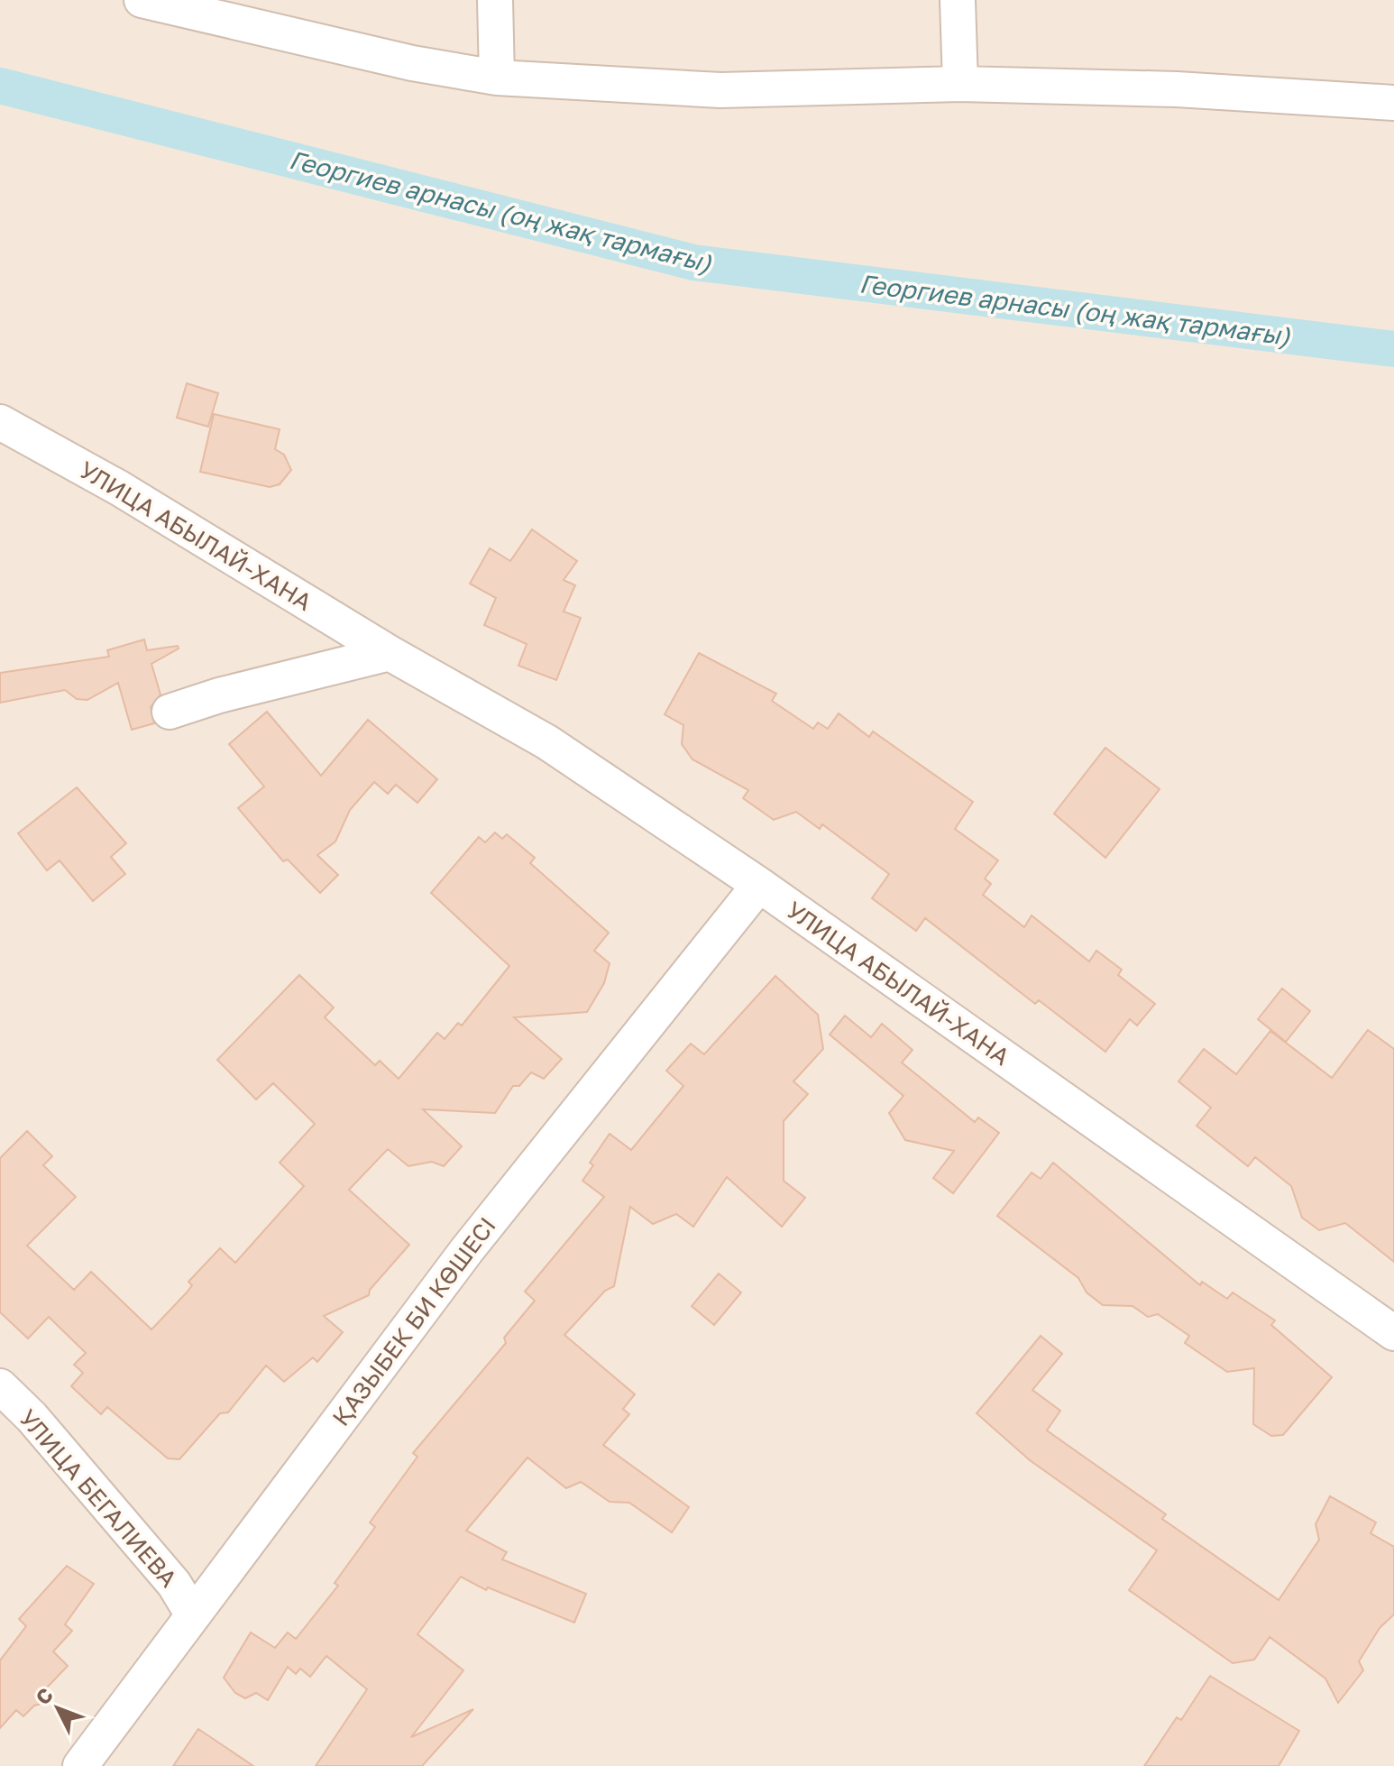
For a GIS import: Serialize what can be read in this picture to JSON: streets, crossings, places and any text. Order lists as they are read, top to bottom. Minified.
{"streets":{"street":["УЛИЦА АБЫЛАЙ-ХАНА","ҚАЗЫБЕК БИ КӨШЕСІ","УЛИЦА БЕГАЛИЕВА"]},"crossings":[["УЛИЦА АБЫЛАЙ-ХАНА","ҚАЗЫБЕК БИ КӨШЕСІ"],["ҚАЗЫБЕК БИ КӨШЕСІ","УЛИЦА БЕГАЛИЕВА"]],"water":["Георгиев арнасы (оң жақ тармағы)"],"north":"top left"}
